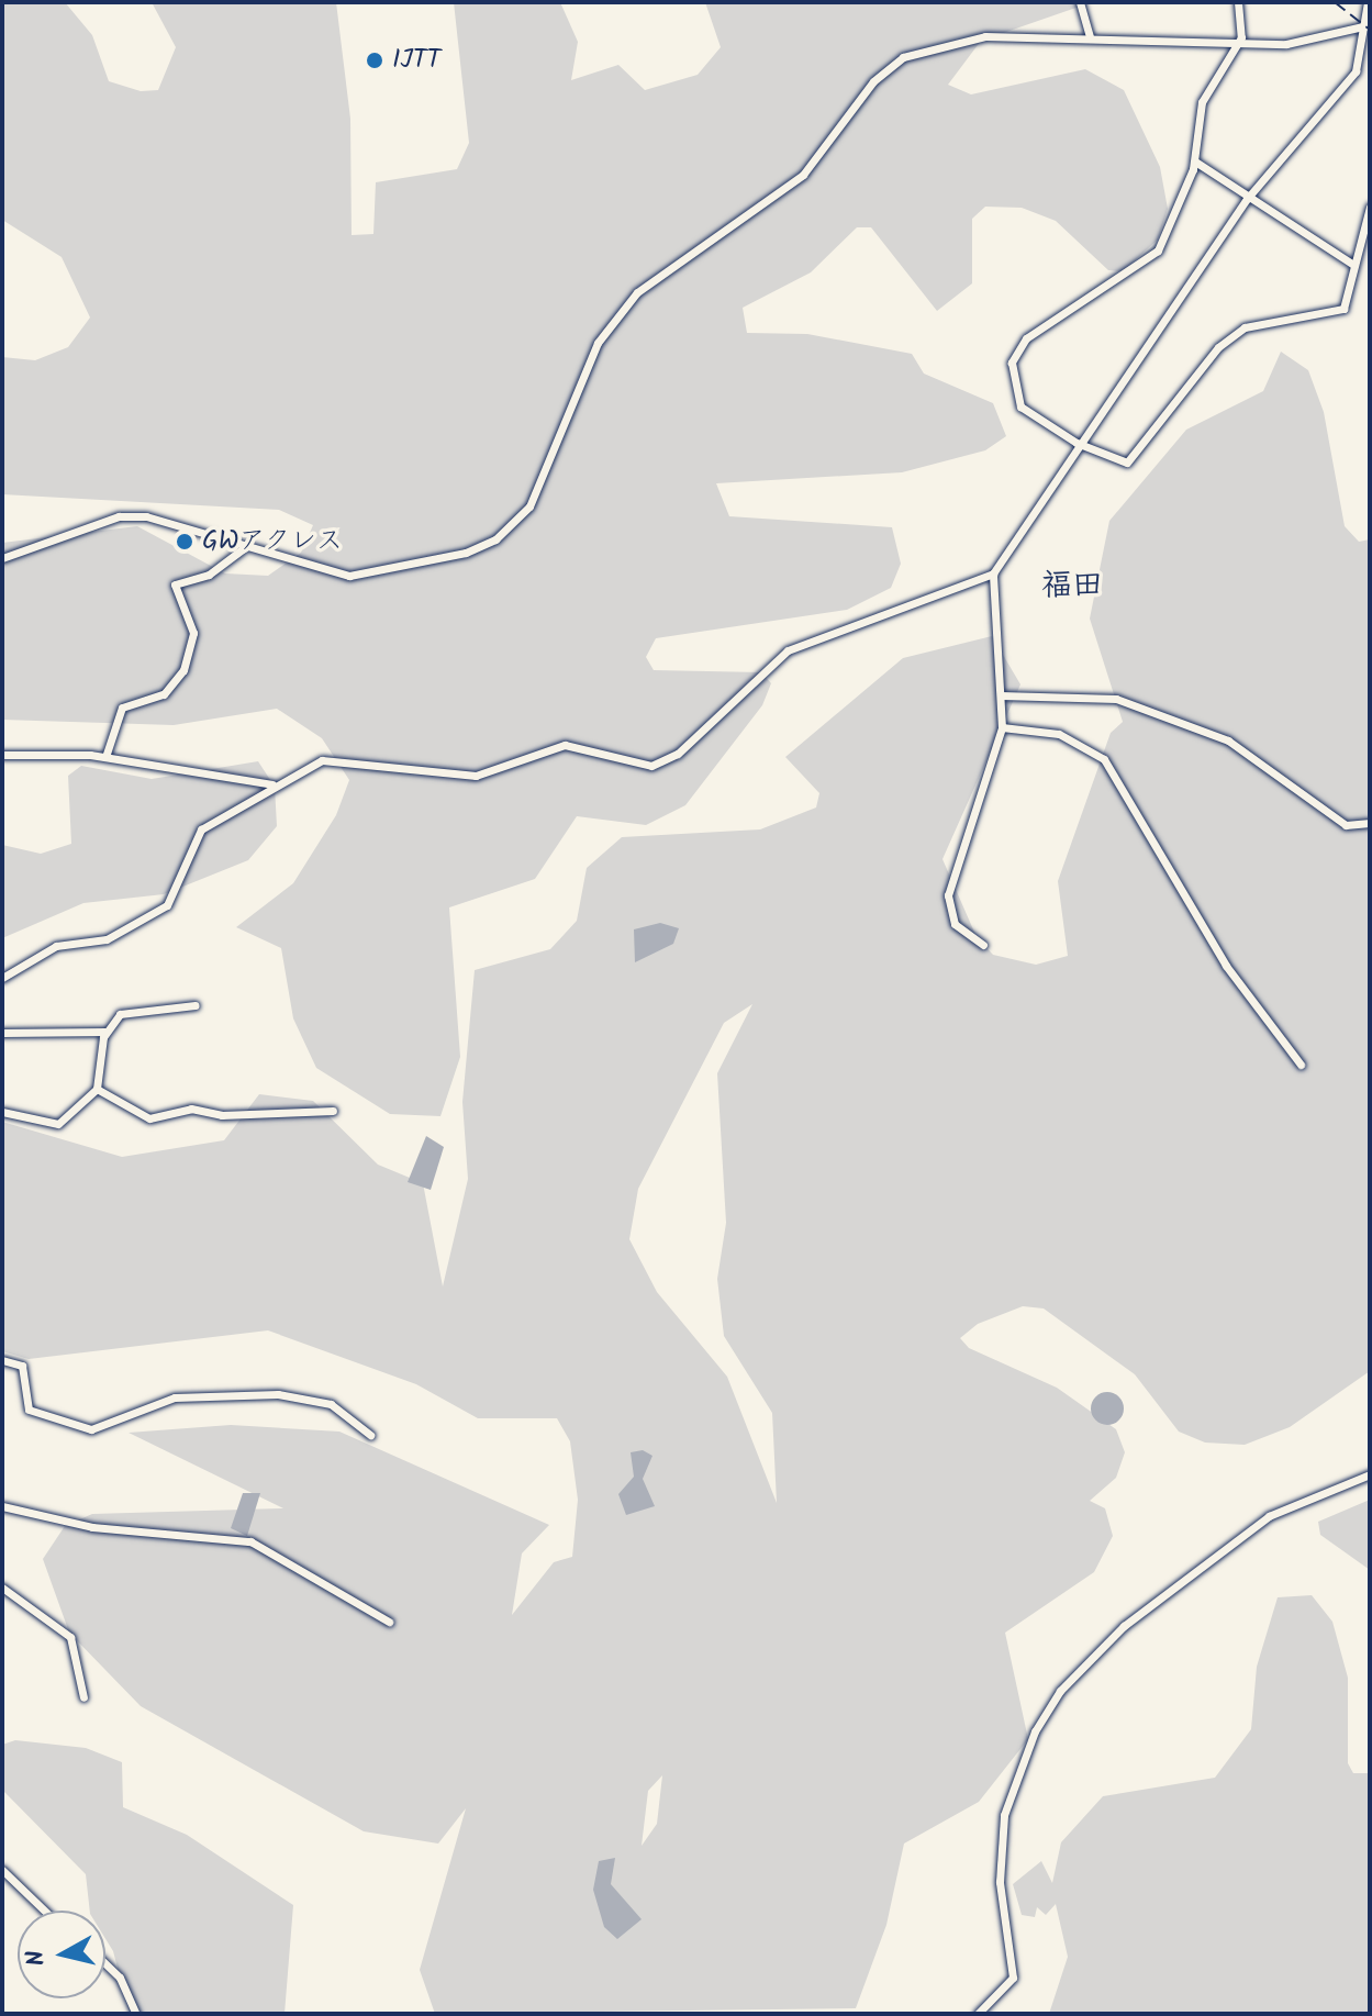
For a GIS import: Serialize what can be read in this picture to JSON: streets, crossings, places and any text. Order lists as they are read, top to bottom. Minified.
{"districts":["福田"],"places":["IJTT","GWアクレス"],"north":"left"}
